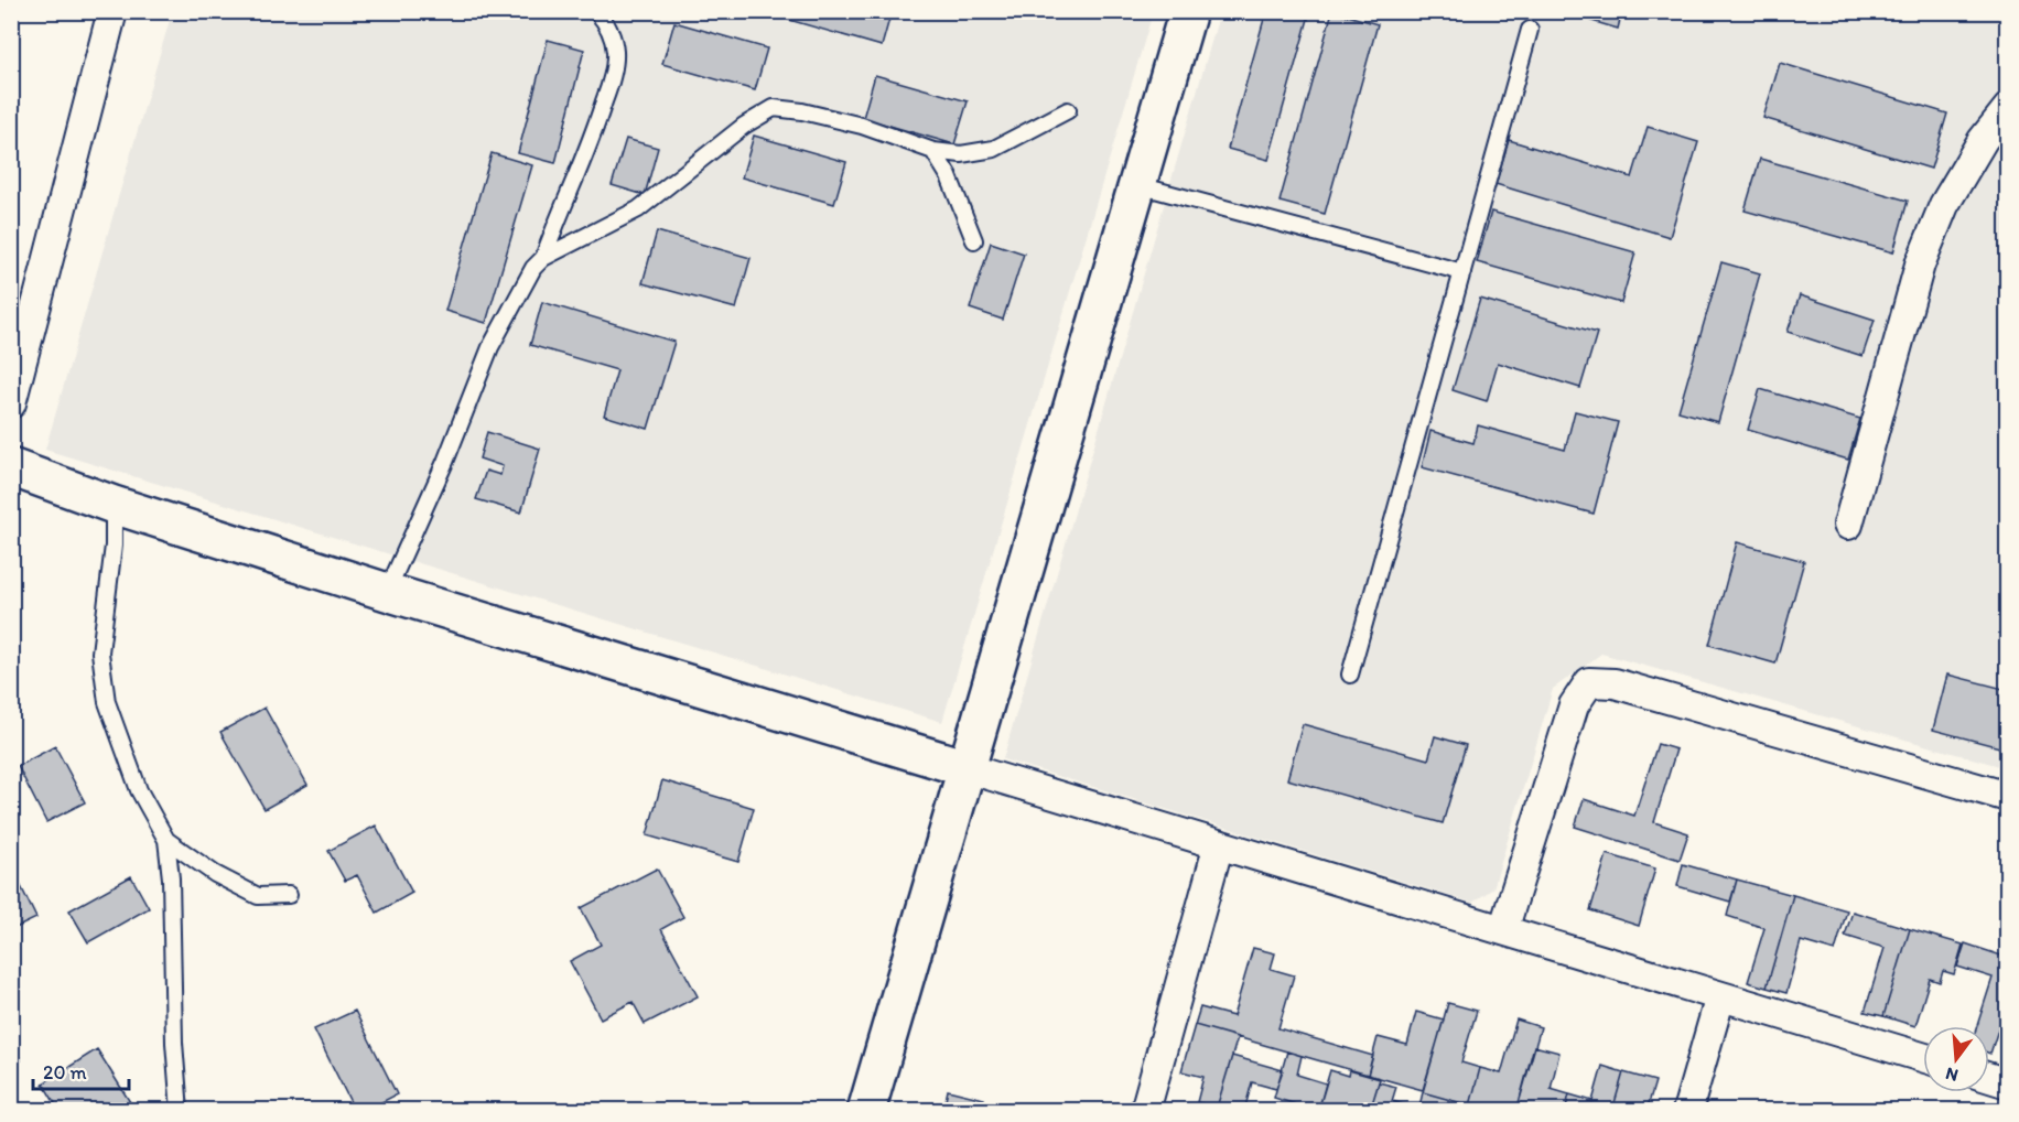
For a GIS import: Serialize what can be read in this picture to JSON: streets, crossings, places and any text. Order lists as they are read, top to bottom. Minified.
{"scale_bar":"20 m","north":"bottom"}
